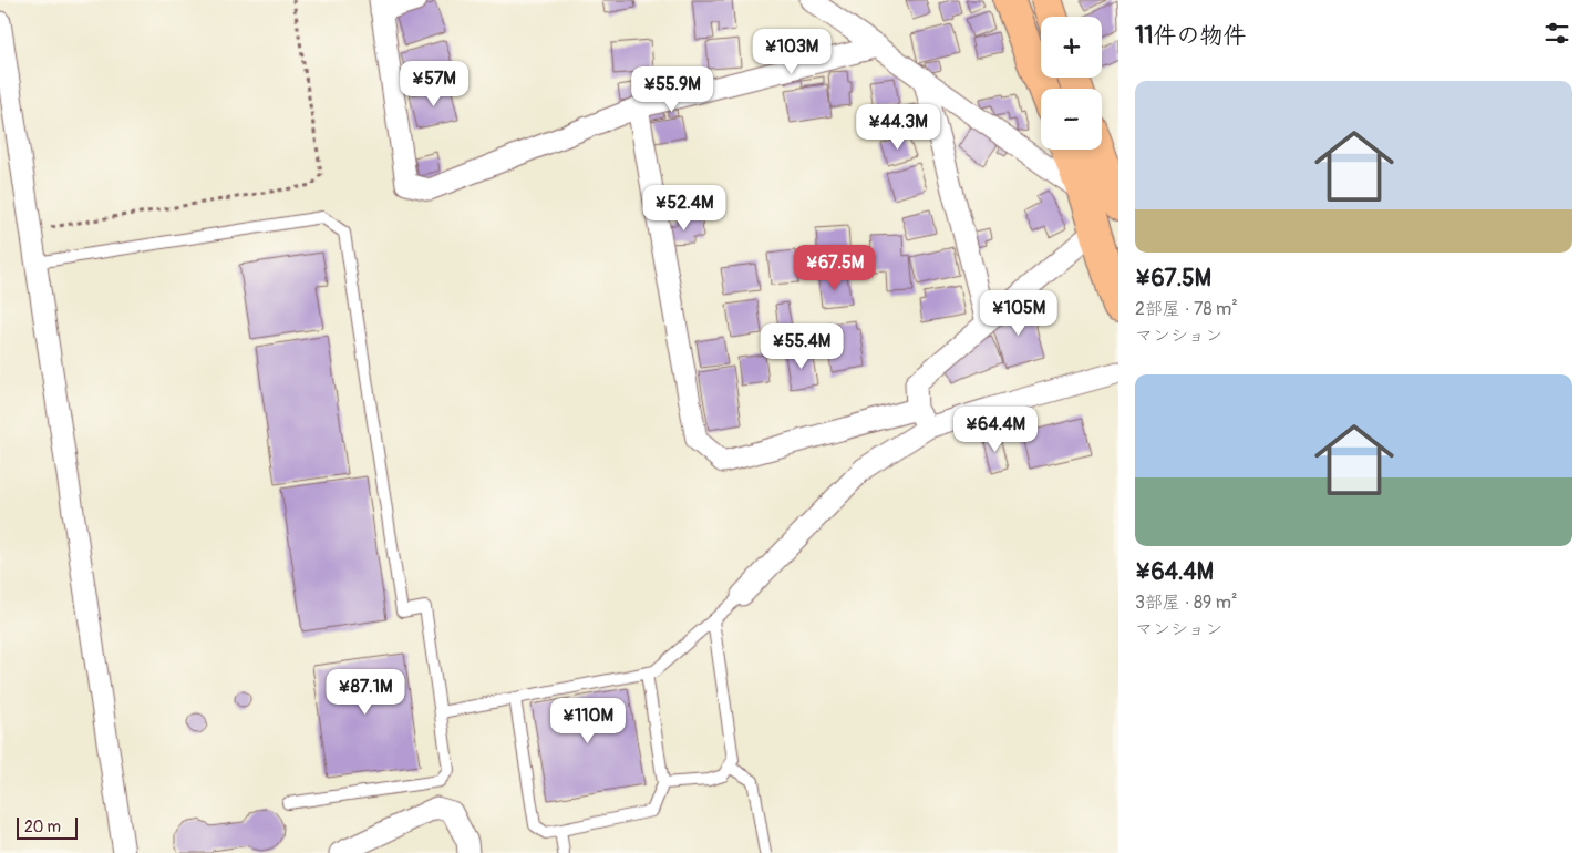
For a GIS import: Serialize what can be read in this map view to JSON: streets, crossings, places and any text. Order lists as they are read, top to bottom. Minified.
{"scale_bar":"20 m","page":{"heading":"11件の物件","map_buttons":["+","−"],"price":["¥103M","¥57M","¥55.9M","¥44.3M","¥52.4M","¥67.5M","¥105M","¥55.4M","¥64.4M","¥87.1M","¥110M"],"list":[{"name":"¥67.5M","note":"2部屋 · 78 m² · マンション"},{"name":"¥64.4M","note":"3部屋 · 89 m² · マンション"}],"scale":"20 m"}}
